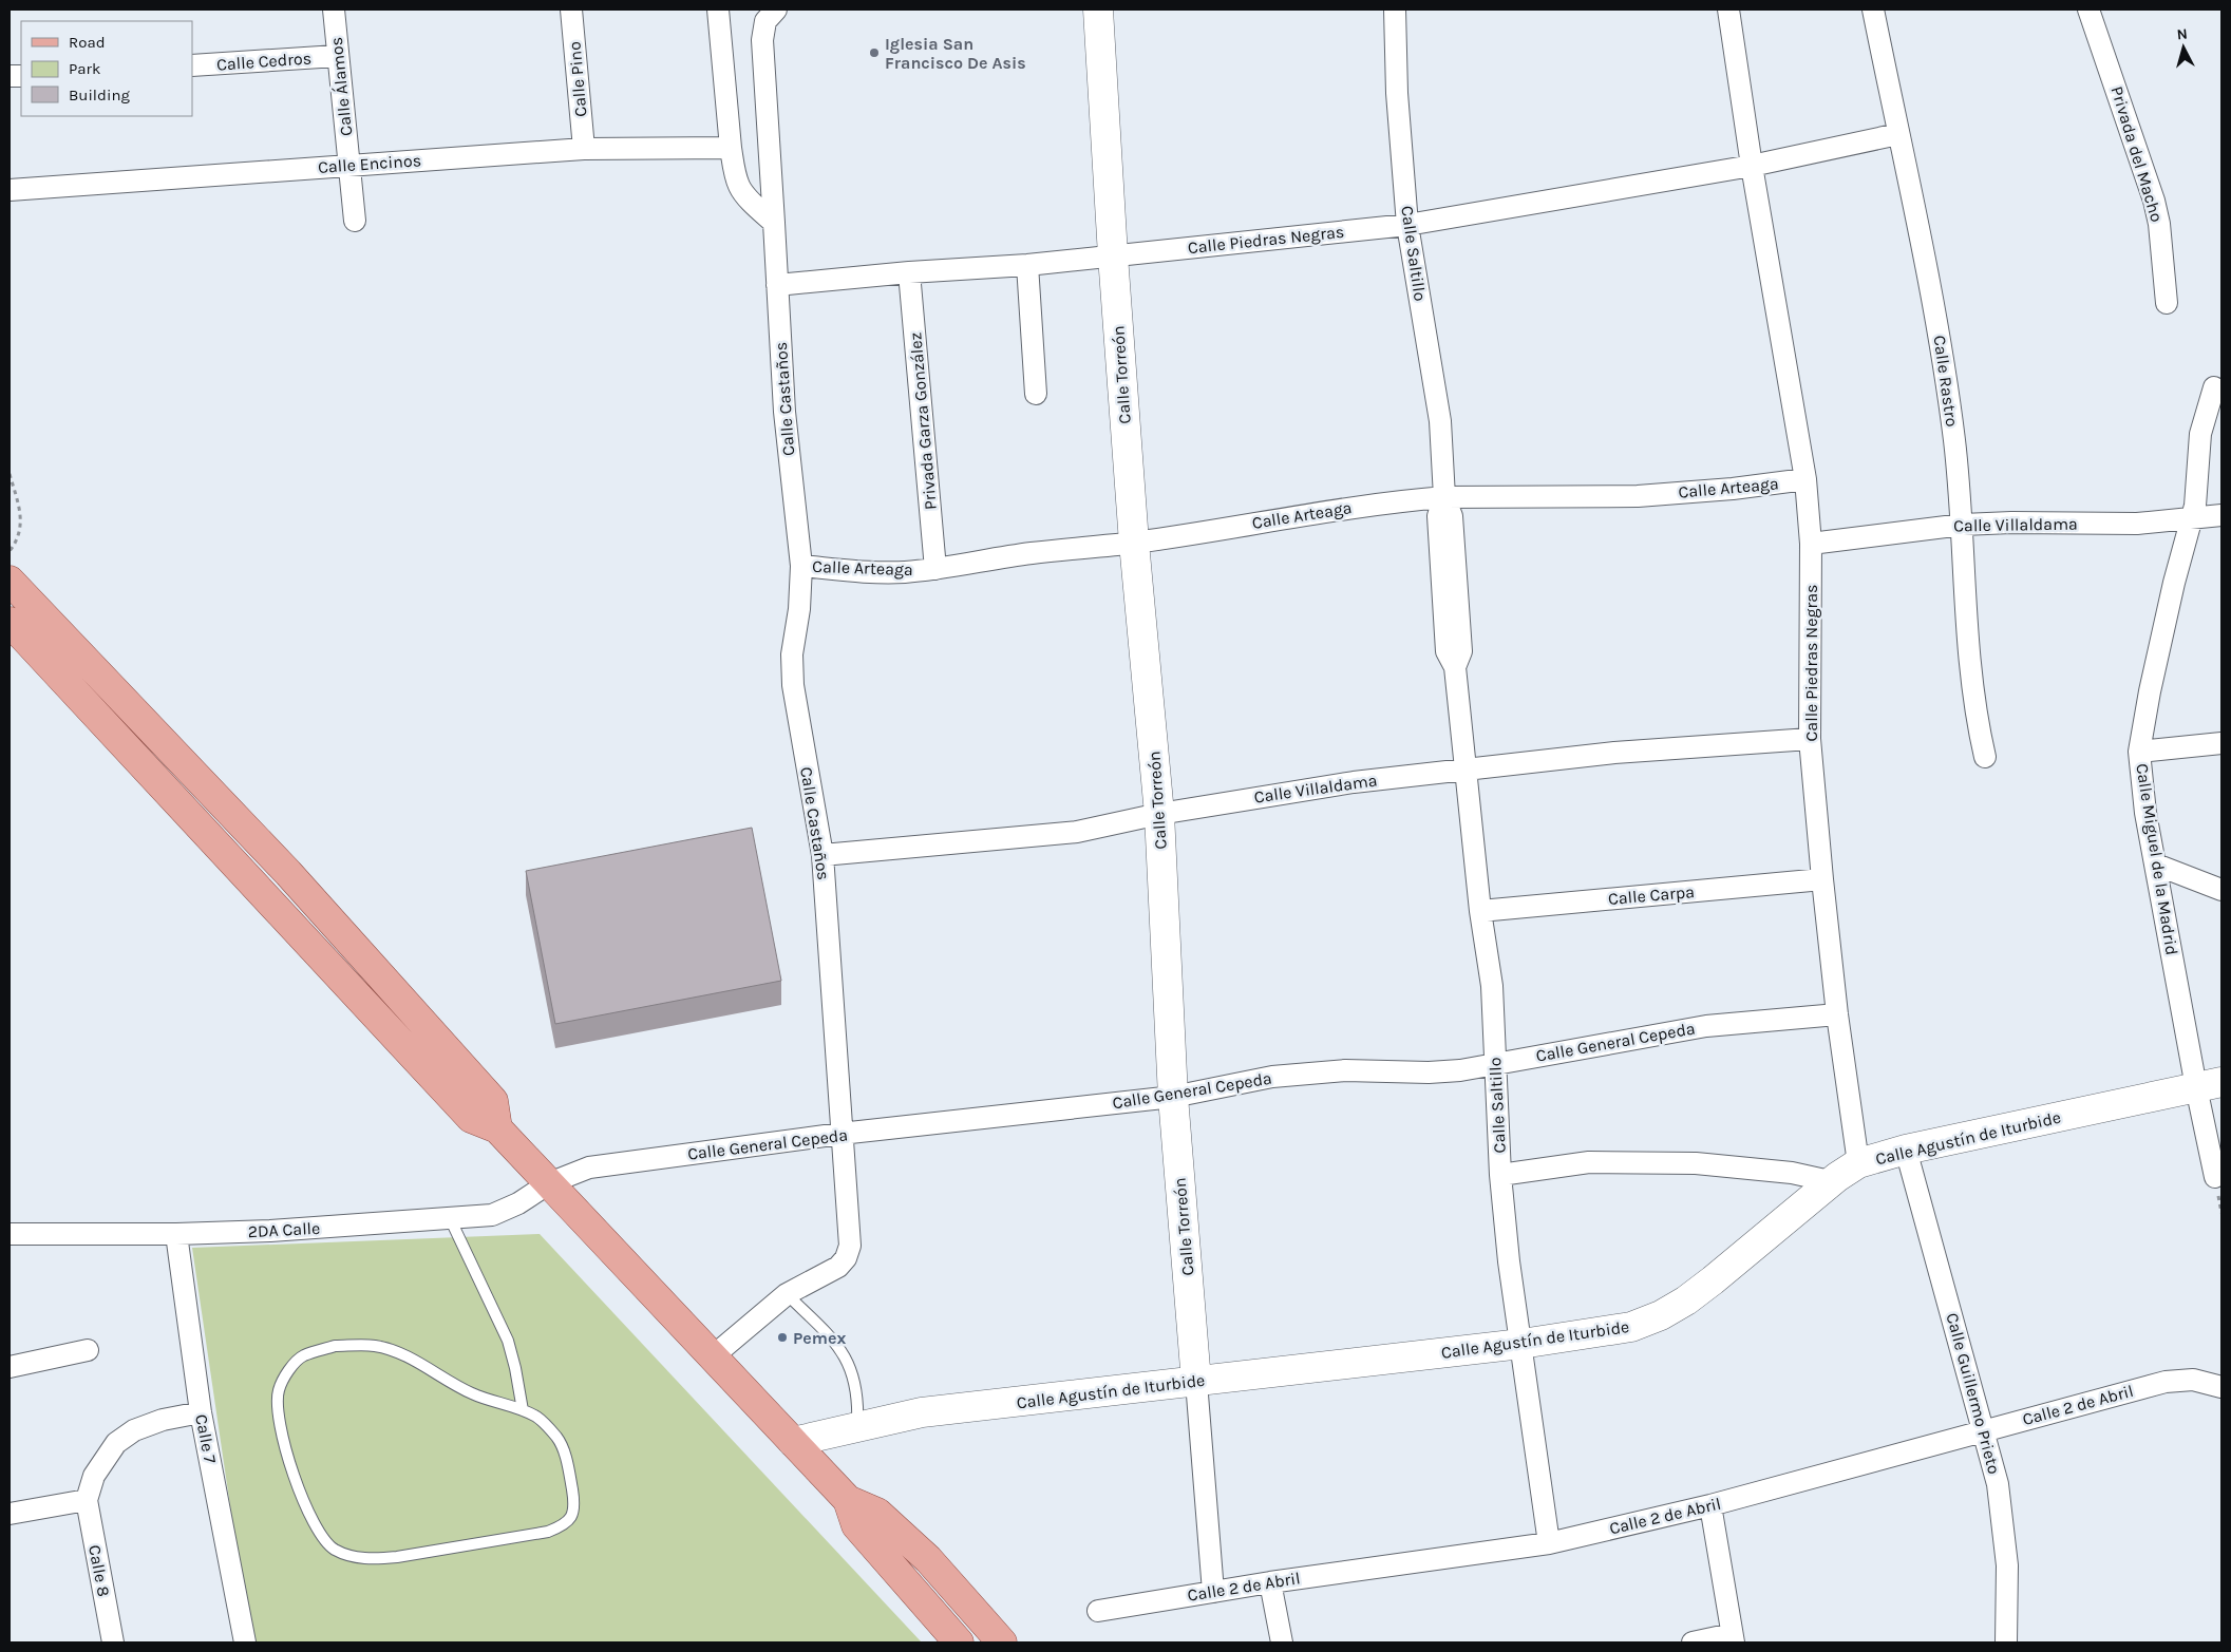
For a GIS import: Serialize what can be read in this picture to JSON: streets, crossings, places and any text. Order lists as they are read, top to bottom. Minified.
{"streets":{"main road":["Calle Torreón","Calle Agustín de Iturbide"],"street":["Calle Cedros","Calle Pino","Calle Álamos","Privada del Macho","Calle Encinos","Calle Piedras Negras","Calle Saltillo","Calle Rastro","Calle Castaños","Privada Garza González","Calle Arteaga","Calle Villaldama","Calle Miguel de la Madrid","Calle Carpa","Calle General Cepeda","2DA Calle","Calle Guillermo Prieto","Calle 2 de Abril","Calle 7","Calle 8"]},"crossings":[["Calle Cedros","Calle Álamos"],["Calle Pino","Calle Encinos"],["Calle Álamos","Calle Encinos"],["Calle Piedras Negras","Calle Saltillo"],["Calle Piedras Negras","Calle Torreón"],["Calle Piedras Negras","Calle Rastro"],["Calle Piedras Negras","Calle Castaños"],["Calle Piedras Negras","Privada Garza González"],["Calle Piedras Negras","Calle Arteaga"],["Calle Piedras Negras","Calle Villaldama"],["Calle Piedras Negras","Calle Carpa"],["Calle Piedras Negras","Calle General Cepeda"],["Calle Piedras Negras","Calle Agustín de Iturbide"],["Calle Saltillo","Calle Arteaga"],["Calle Saltillo","Calle Villaldama"],["Calle Saltillo","Calle Carpa"],["Calle Saltillo","Calle General Cepeda"],["Calle Saltillo","Calle Agustín de Iturbide"],["Calle Saltillo","Calle 2 de Abril"],["Calle Torreón","Calle Arteaga"],["Calle Torreón","Calle Villaldama"],["Calle Torreón","Calle General Cepeda"],["Calle Torreón","Calle Agustín de Iturbide"],["Calle Torreón","Calle 2 de Abril"],["Calle Rastro","Calle Villaldama"],["Calle Castaños","Calle Arteaga"],["Calle Castaños","Calle Villaldama"],["Calle Castaños","Calle General Cepeda"],["Privada Garza González","Calle Arteaga"],["Calle Villaldama","Calle Miguel de la Madrid"],["Calle Miguel de la Madrid","Calle Agustín de Iturbide"],["Calle General Cepeda","2DA Calle"],["Calle Agustín de Iturbide","Calle Guillermo Prieto"],["2DA Calle","Calle 7"],["Calle Guillermo Prieto","Calle 2 de Abril"]],"places":["Iglesia San Francisco De Asis","Pemex"],"legend":["Road","Park","Building"],"north":"top"}
